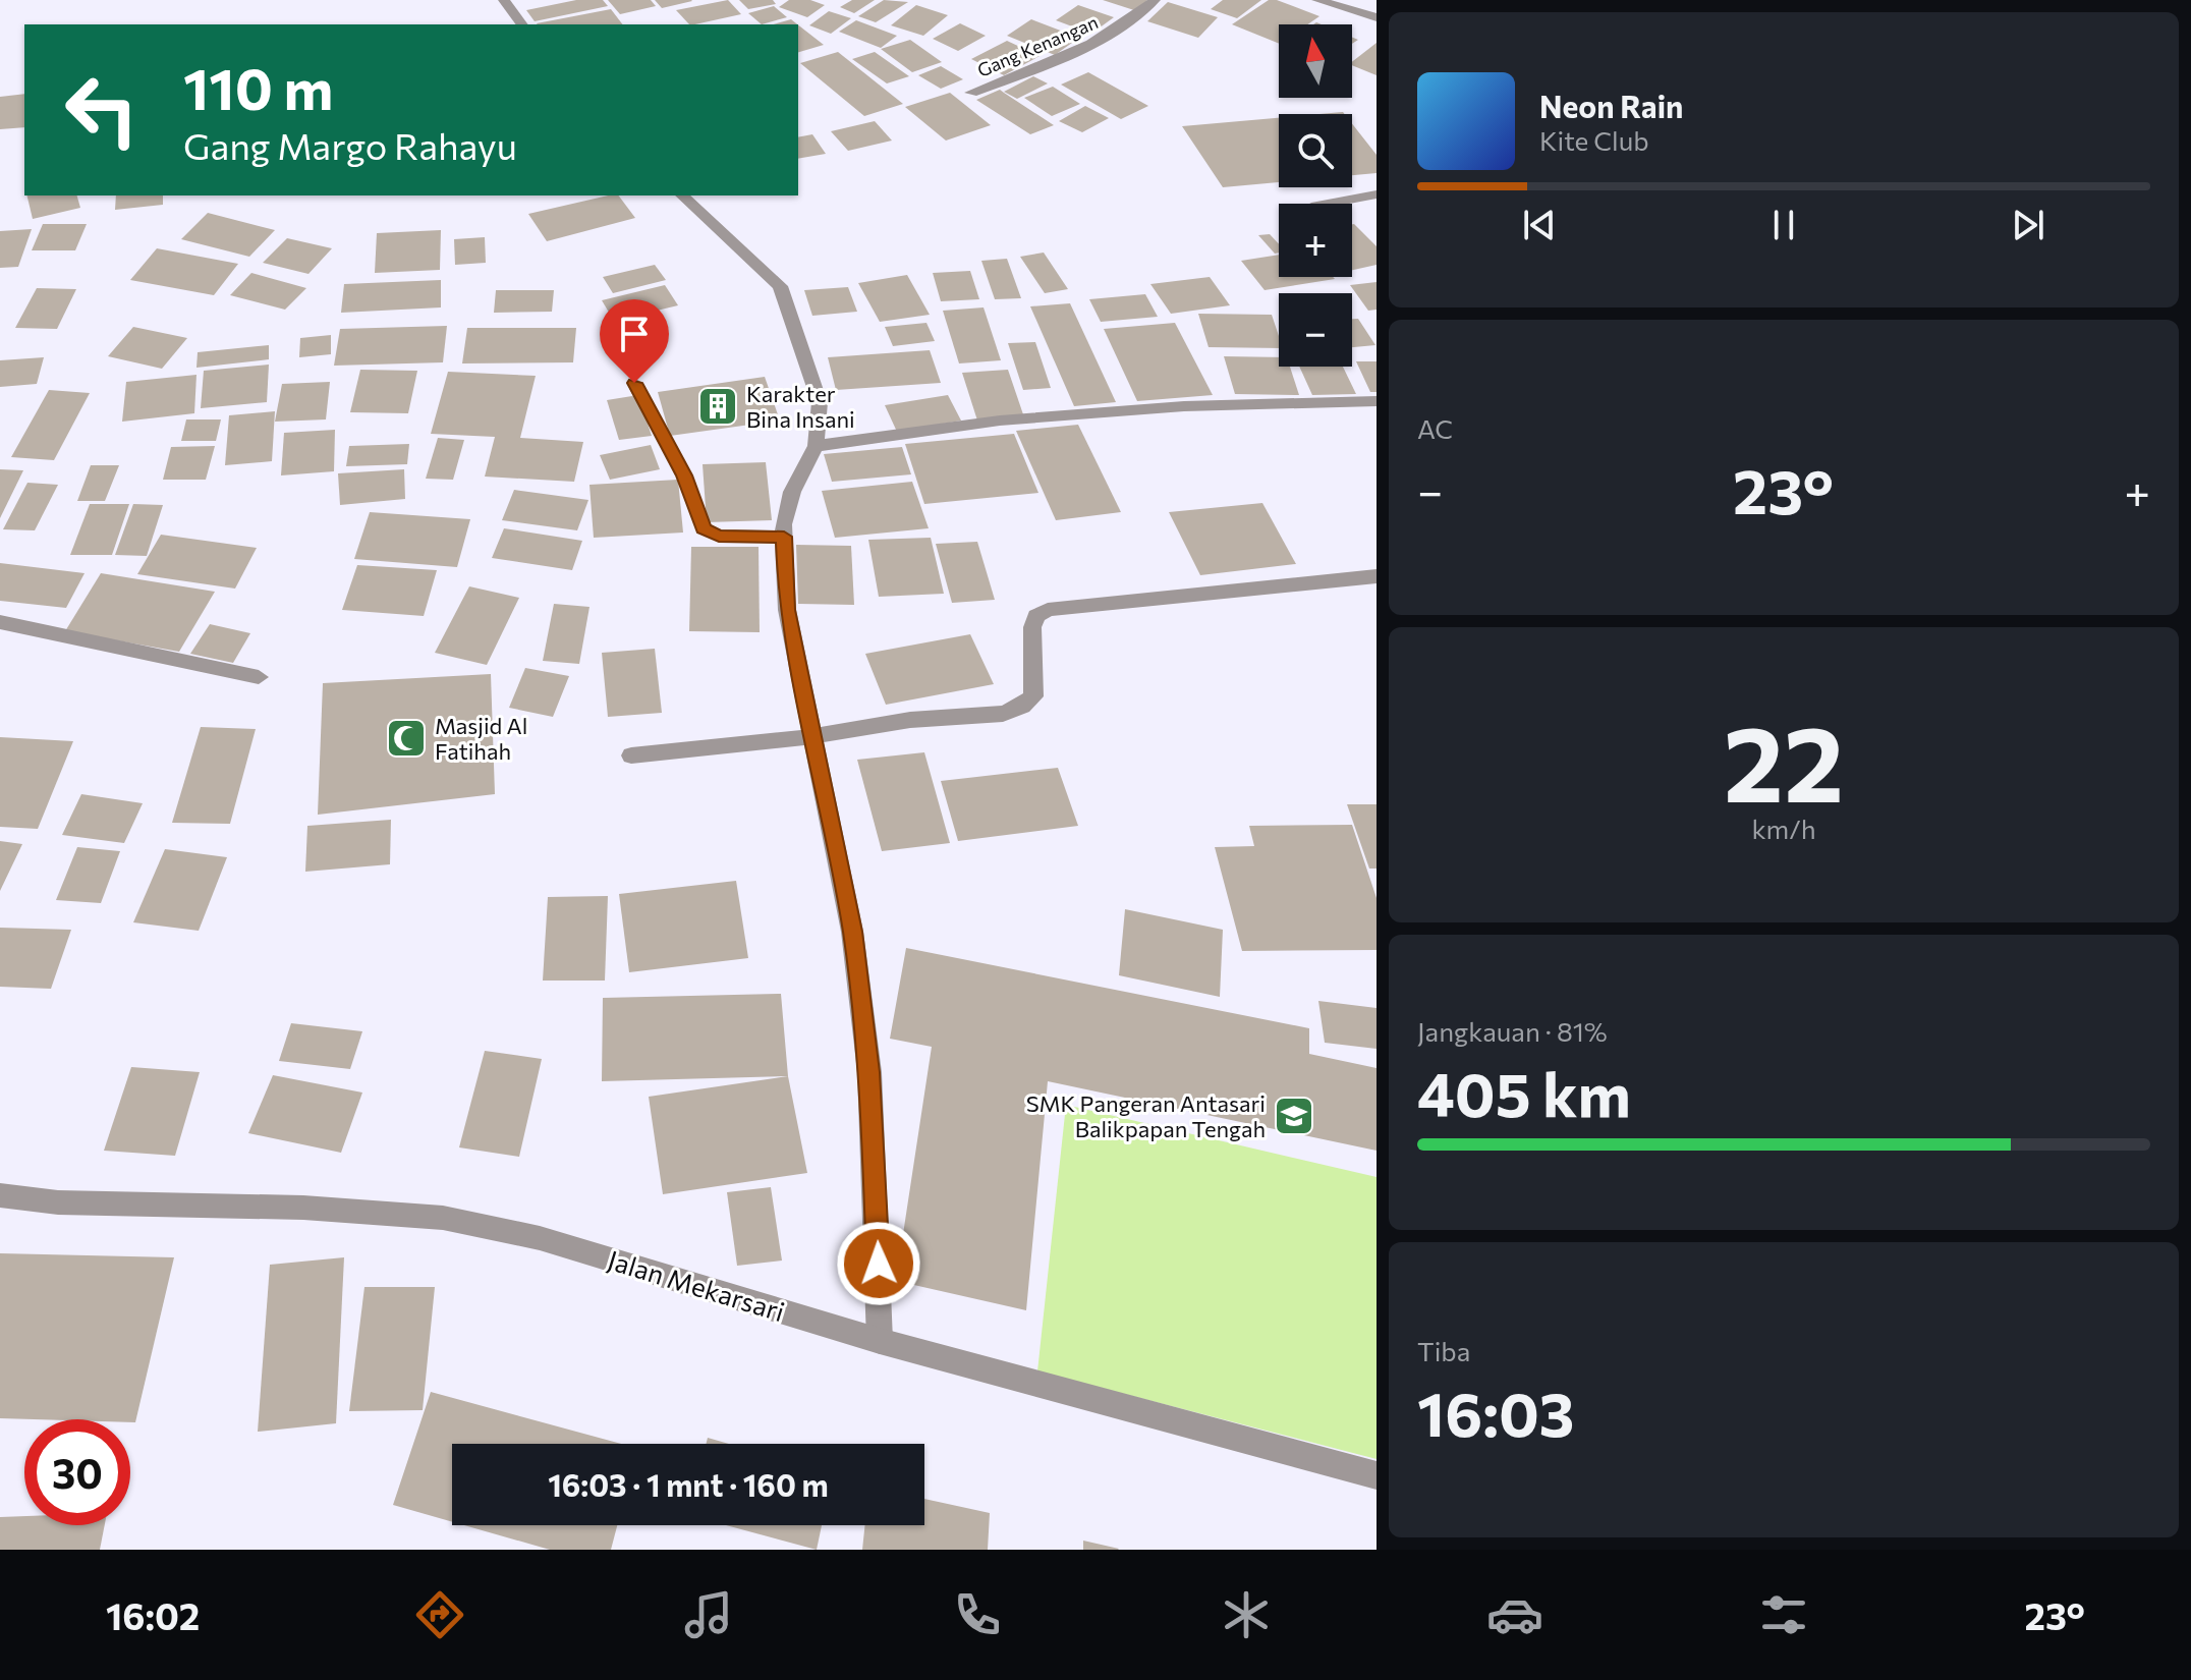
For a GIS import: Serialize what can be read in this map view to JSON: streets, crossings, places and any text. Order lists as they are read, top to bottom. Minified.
{"streets":{"street":["Gang Kenangan","Jalan Mekarsari"]},"places":{"building":["Karakter Bina Insani"],"mosque":["Masjid Al Fatihah"],"school or university":["SMK Pangeran Antasari Balikpapan Tengah"]},"north":"top","page":{"map_buttons":["+","−"],"turn":["110 m","Gang Margo Rahayu"],"song":["Neon Rain","Kite Club"],"tile":["AC",["22","km/h"],["Jangkauan · 81%","405 km"],["Tiba","16:03"]],"heat":["−","23°","+"],"limit":"30","trip":"16:03 · 1 mnt · 160 m","tabs":["16:02","23°"]}}
